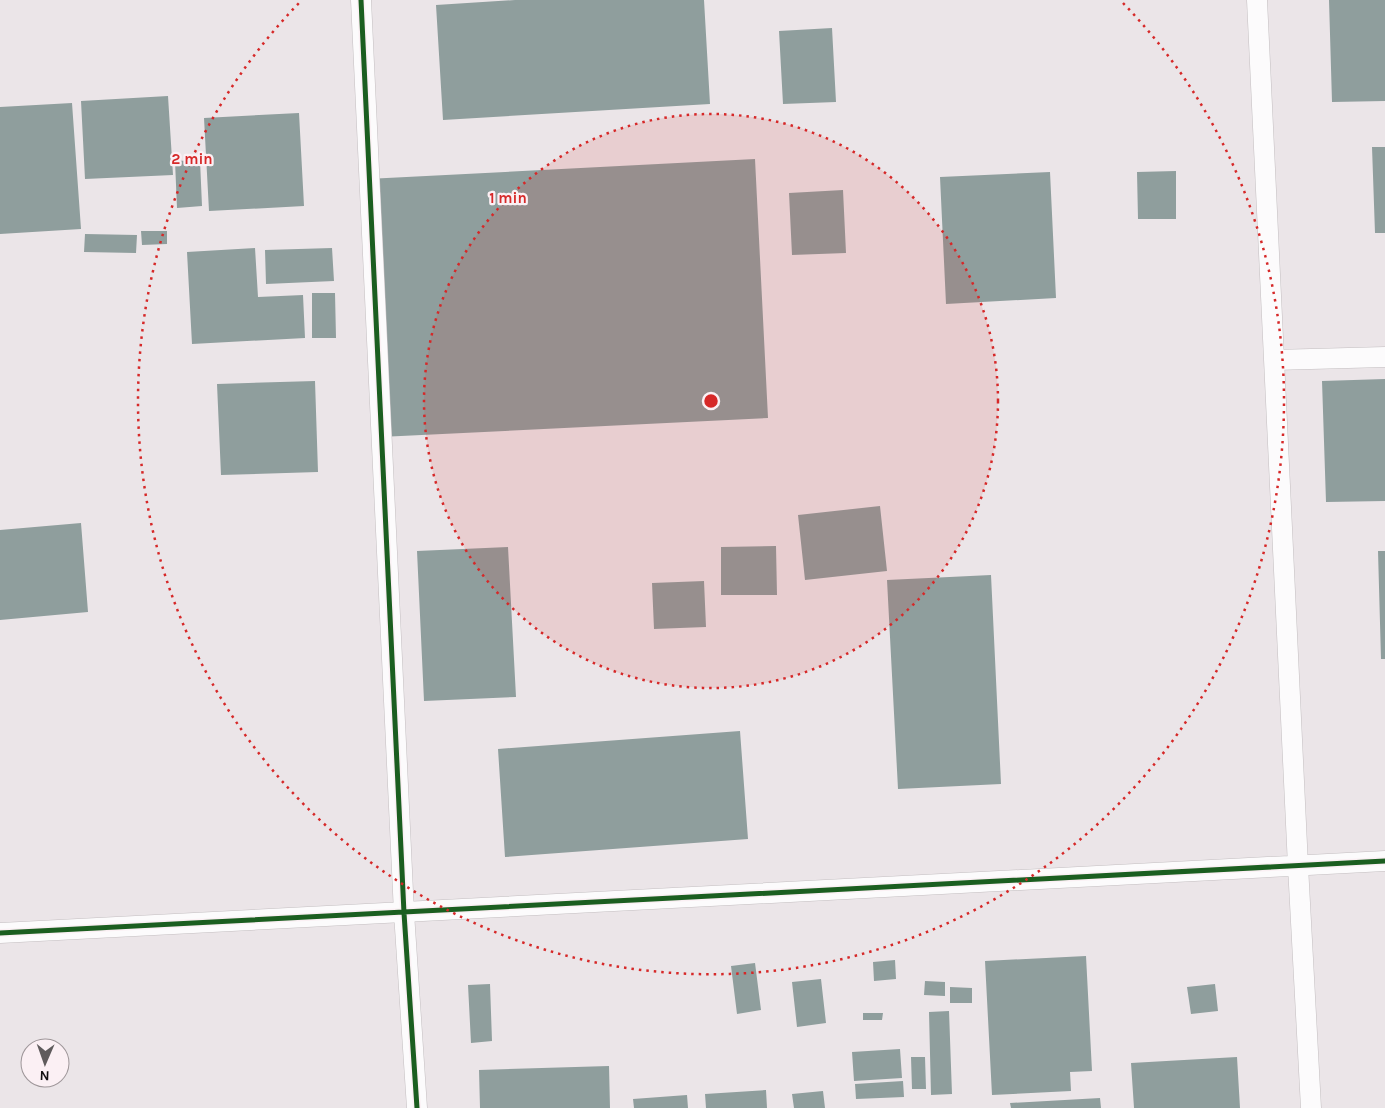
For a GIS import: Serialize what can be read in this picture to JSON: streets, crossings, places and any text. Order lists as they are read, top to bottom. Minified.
{"north":"bottom","rings":["2 min","1 min"]}
